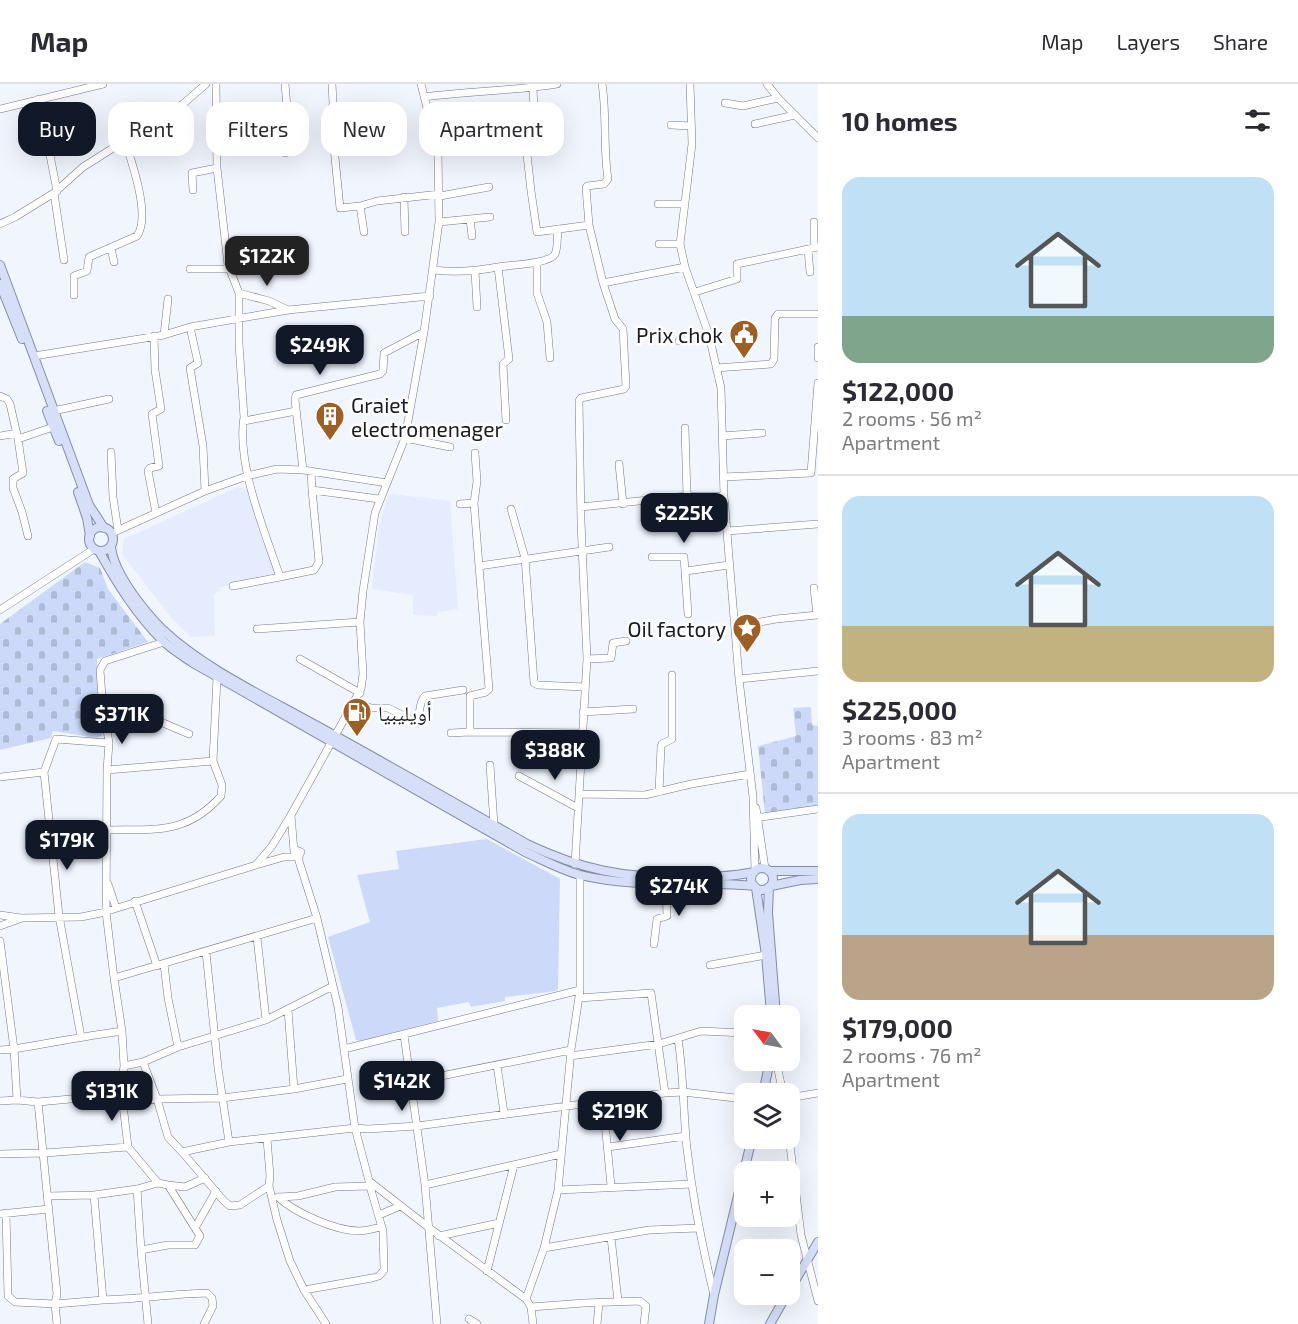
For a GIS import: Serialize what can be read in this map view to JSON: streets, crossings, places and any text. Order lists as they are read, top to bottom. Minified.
{"places":{"public building":["Prix chok"],"building":["Graiet electromenager"],"place":["Oil factory"],"fuel station":["أويليبيا"]},"north":"top left","page":{"header":"Map","nav":["Map","Layers","Share"],"heading":"10 homes","chip":["Buy","Rent","Filters","New","Apartment"],"list":[{"name":"$122,000","note":"2 rooms · 56 m² · Apartment"},{"name":"$225,000","note":"3 rooms · 83 m² · Apartment"},{"name":"$179,000","note":"2 rooms · 76 m² · Apartment"}],"price":["$122K","$249K","$225K","$371K","$388K","$179K","$274K","$142K","$131K","$219K"],"map_buttons":["+","−"]}}
